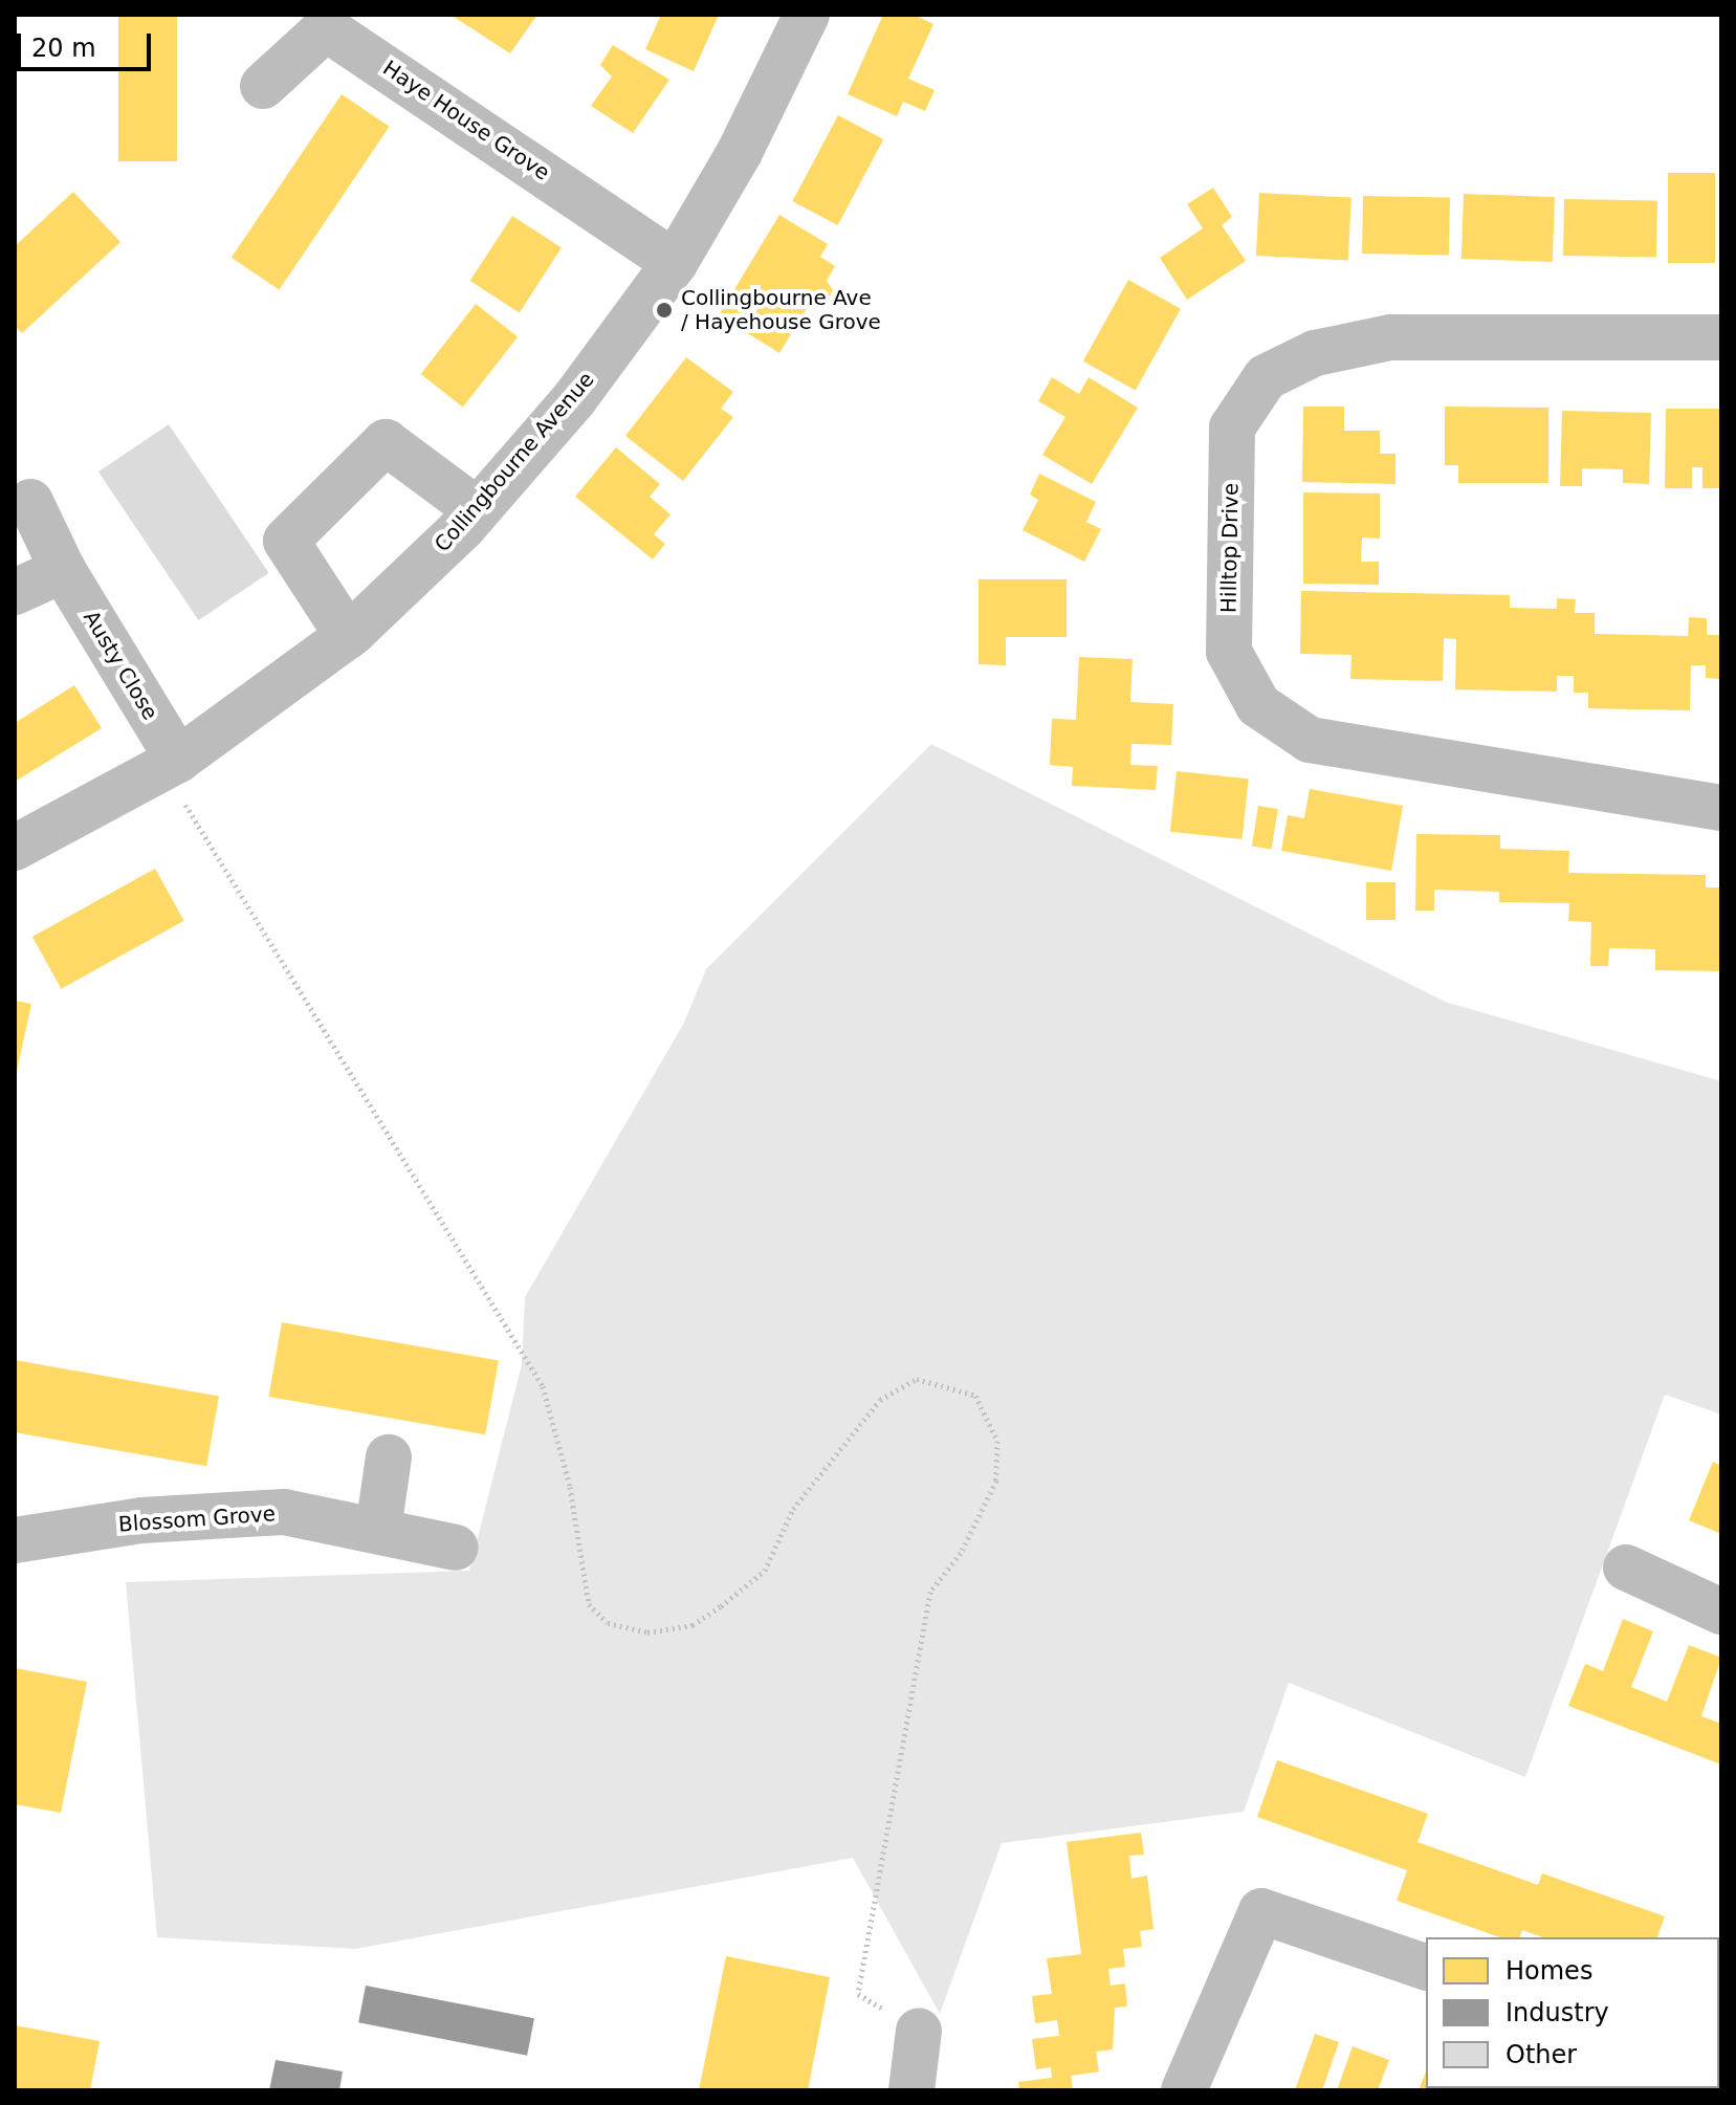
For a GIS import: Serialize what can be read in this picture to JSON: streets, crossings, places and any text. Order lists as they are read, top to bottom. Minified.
{"streets":{"street":["Haye House Grove","Collingbourne Avenue","Hilltop Drive","Austy Close","Blossom Grove"]},"crossings":[["Haye House Grove","Collingbourne Avenue"],["Collingbourne Avenue","Austy Close"]],"places":["Collingbourne Ave / Hayehouse Grove"],"legend":["Homes","Industry","Other"],"scale_bar":"20 m"}
